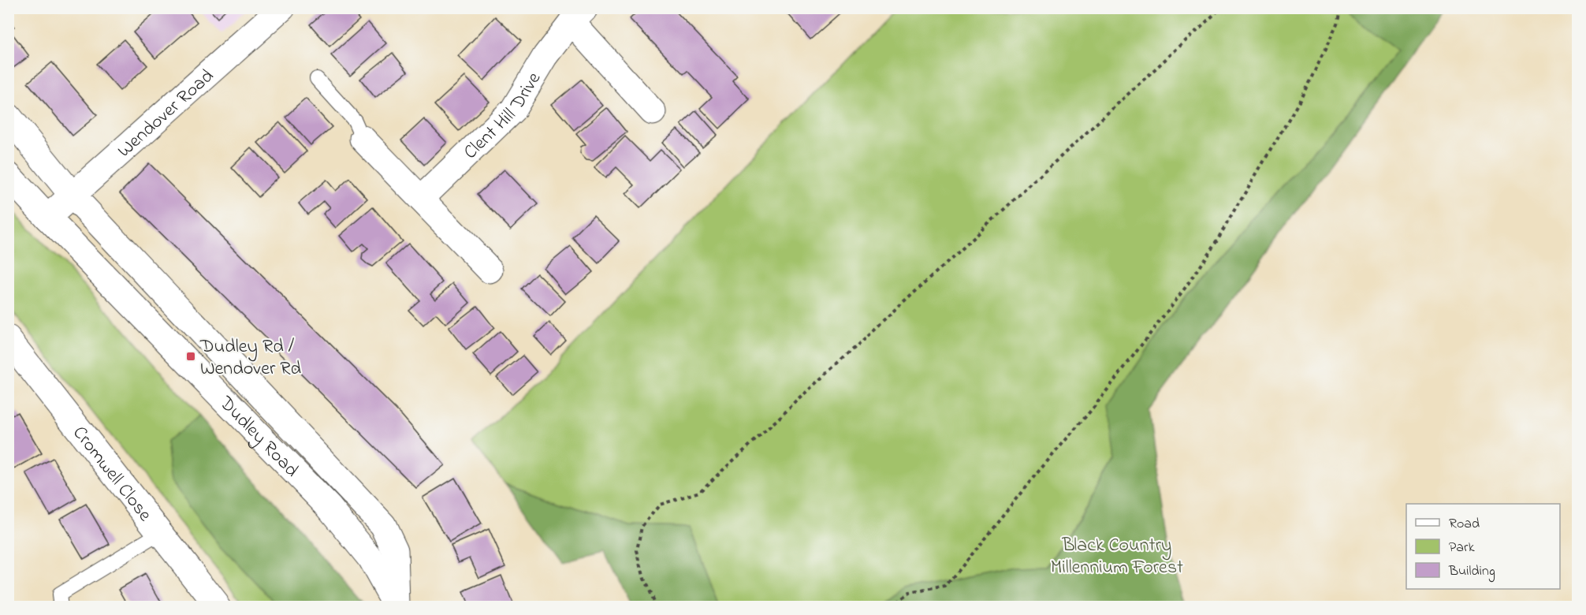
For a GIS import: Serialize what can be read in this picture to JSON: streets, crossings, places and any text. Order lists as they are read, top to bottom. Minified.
{"streets":{"street":["Wendover Road","Clent Hill Drive","Dudley Road","Cromwell Close"]},"crossings":[["Wendover Road","Dudley Road"]],"parks":["Black Country Millennium Forest"],"places":{"transit":["Dudley Rd / Wendover Rd"]},"legend":["Road","Park","Building"]}
